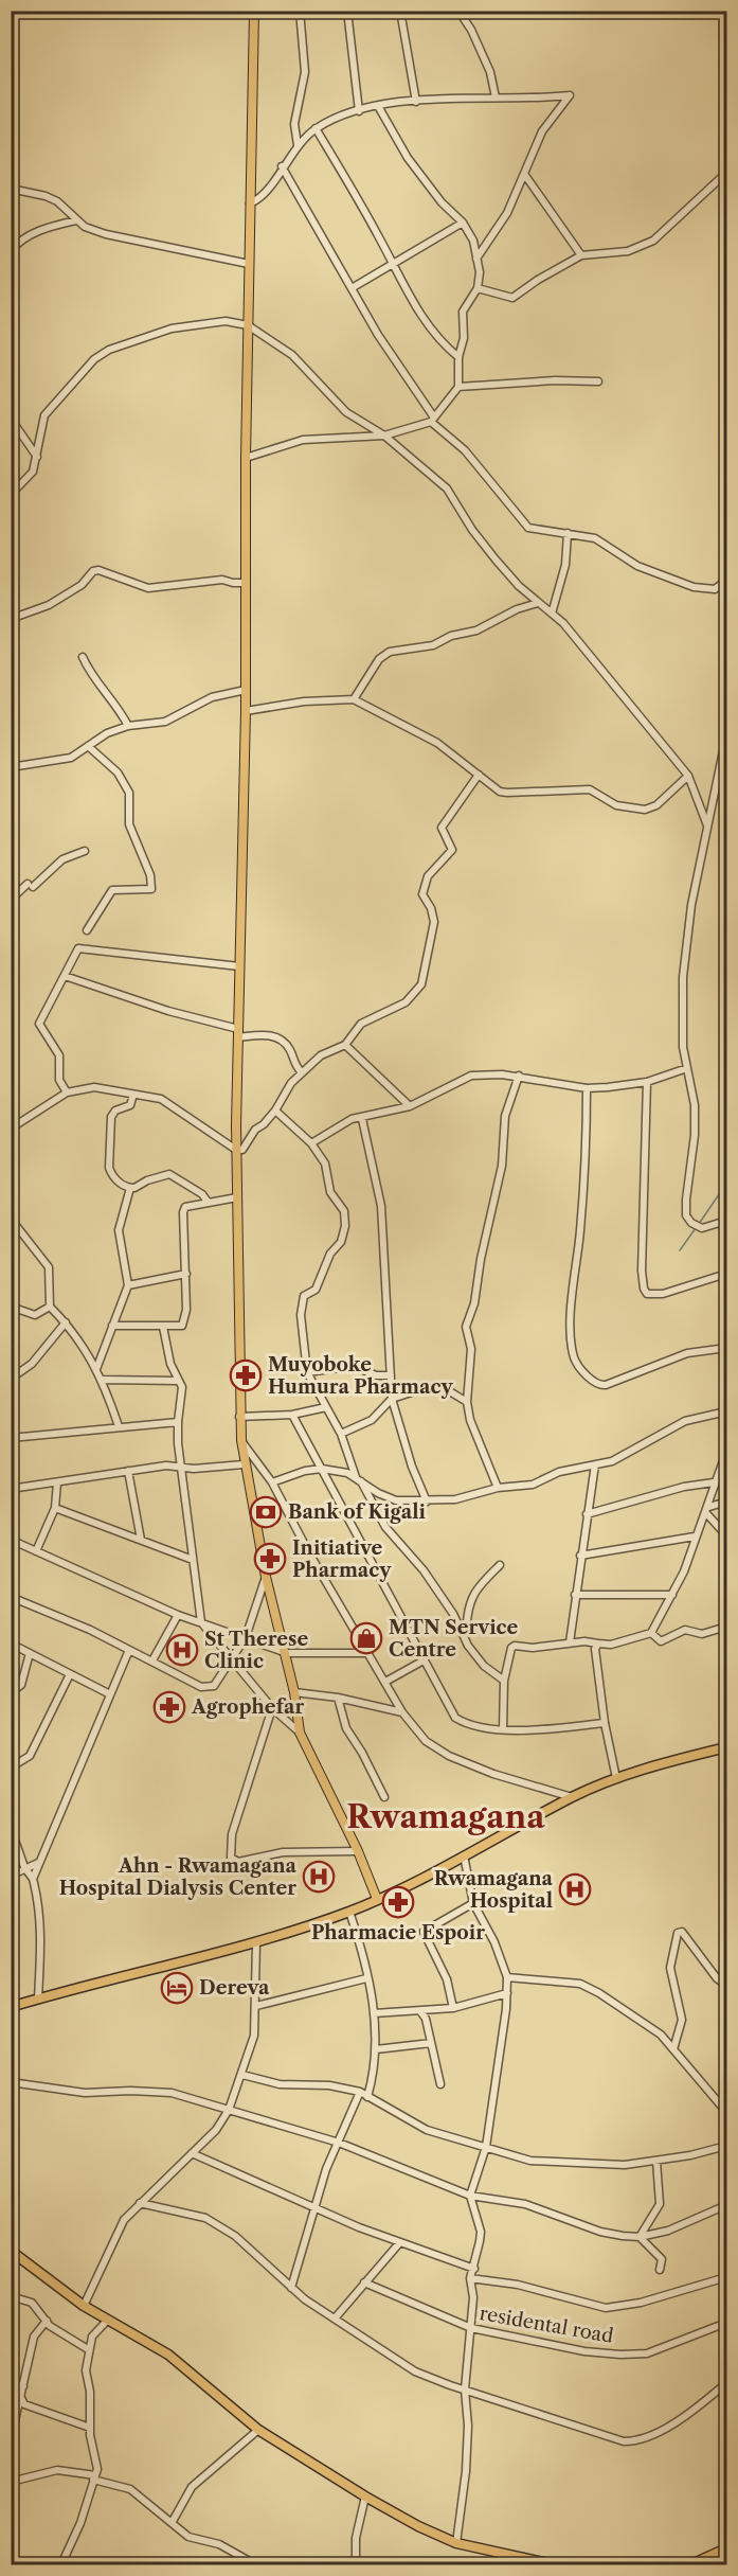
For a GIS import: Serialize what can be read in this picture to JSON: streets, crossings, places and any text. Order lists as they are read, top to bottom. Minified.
{"streets":{"street":["residental road"]},"districts":["Rwamagana"],"places":{"pharmacy":["Muyoboke Humura Pharmacy","Initiative Pharmacy","Agrophefar","Pharmacie Espoir"],"bank":["Bank of Kigali"],"shop":["MTN Service Centre"],"hospital":["St Therese Clinic","Ahn - Rwamagana Hospital Dialysis Center","Rwamagana Hospital"],"hotel":["Dereva"]}}
